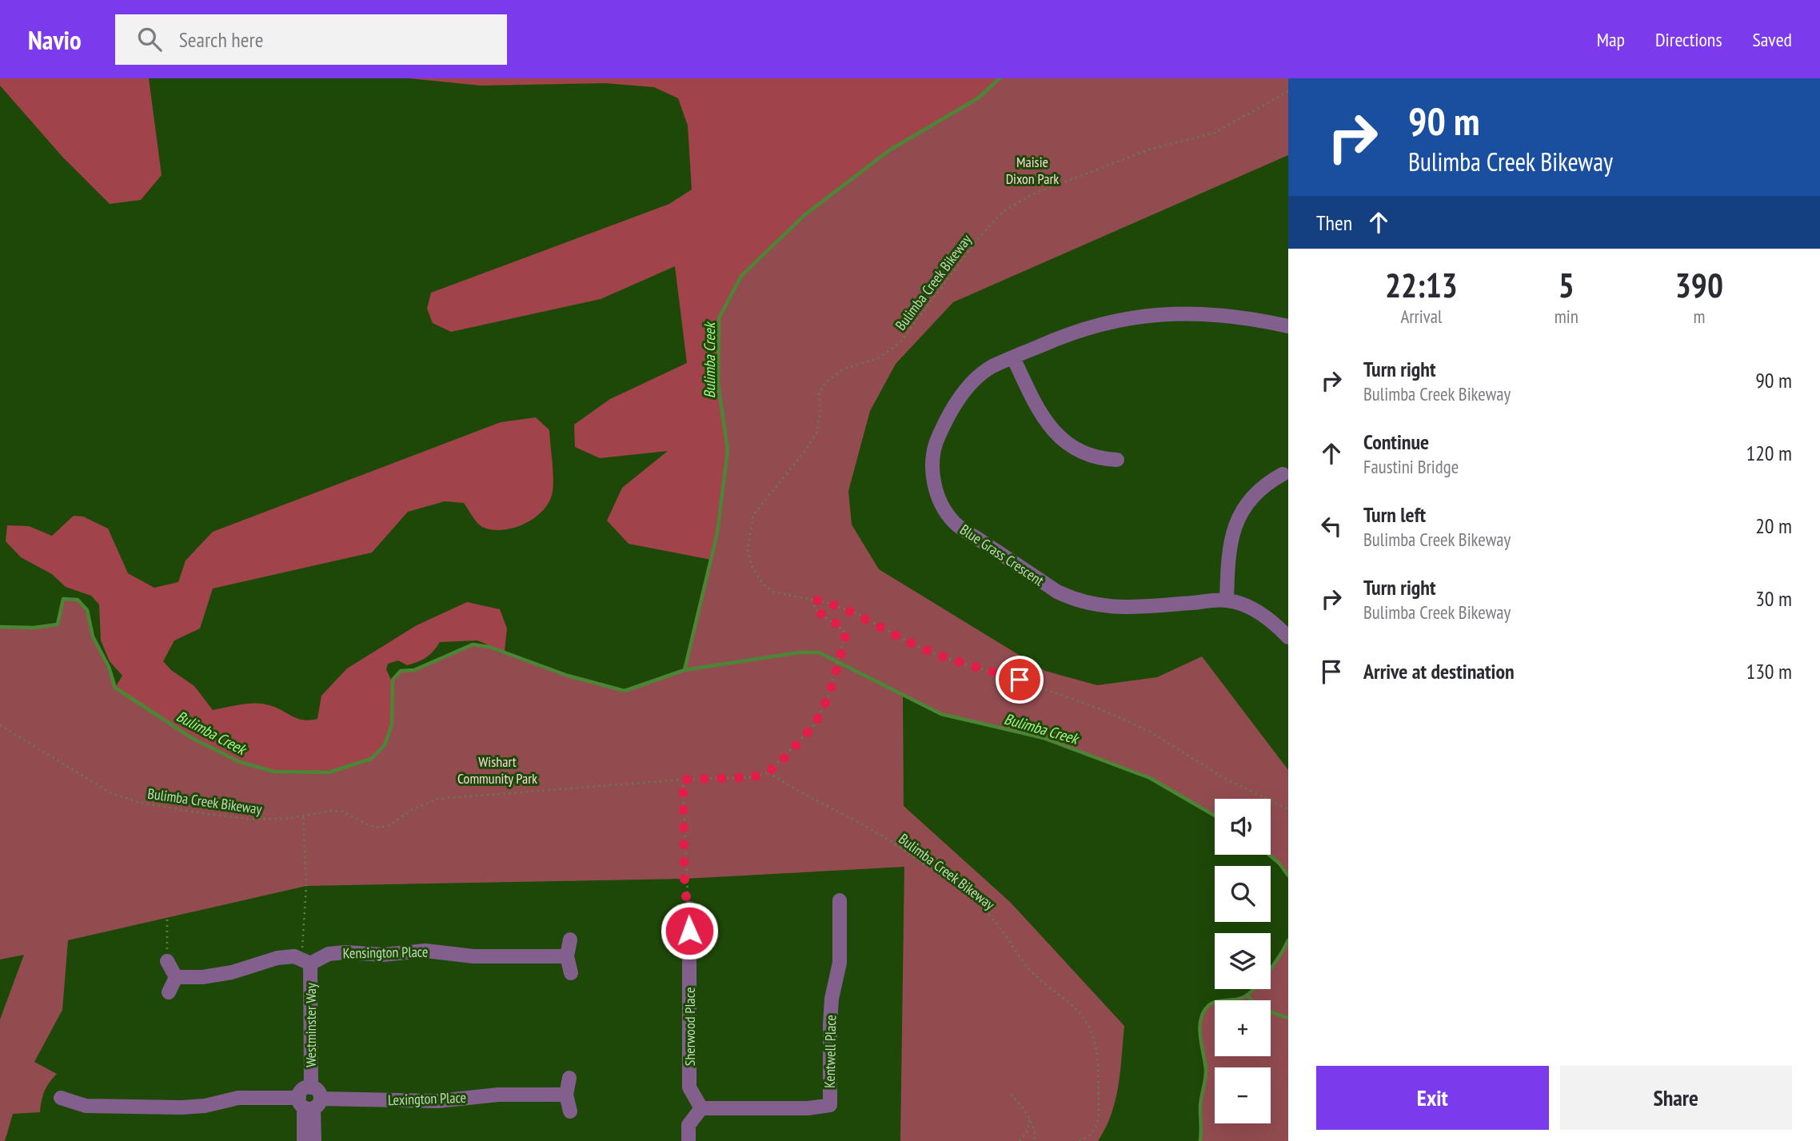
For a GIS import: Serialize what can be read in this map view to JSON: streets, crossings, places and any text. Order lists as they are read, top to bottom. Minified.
{"streets":{"street":["Blue Grass Crescent","Kensington Place","Westminster Way","Sherwood Place","Kentwell Place","Lexington Place"],"path":["Bulimba Creek Bikeway"]},"crossings":[["Kensington Place","Westminster Way"],["Westminster Way","Lexington Place"],["Sherwood Place","Kentwell Place"]],"water":["Bulimba Creek"],"parks":["Maisie Dixon Park","Wishart Community Park"],"page":{"header":"Navio","search":"Search here","nav":["Map","Directions","Saved"],"turn":["90 m","Bulimba Creek Bikeway"],"then":"Then","eta":["22:13","Arrival","5","min","390","m"],"list":[{"name":"Turn right","note":"Bulimba Creek Bikeway","value":"90 m"},{"name":"Continue","note":"Faustini Bridge","value":"120 m"},{"name":"Turn left","note":"Bulimba Creek Bikeway","value":"20 m"},{"name":"Turn right","note":"Bulimba Creek Bikeway","value":"30 m"},{"name":"Arrive at destination","value":"130 m"}],"map_buttons":["+","−"],"buttons":["Exit","Share"]}}
